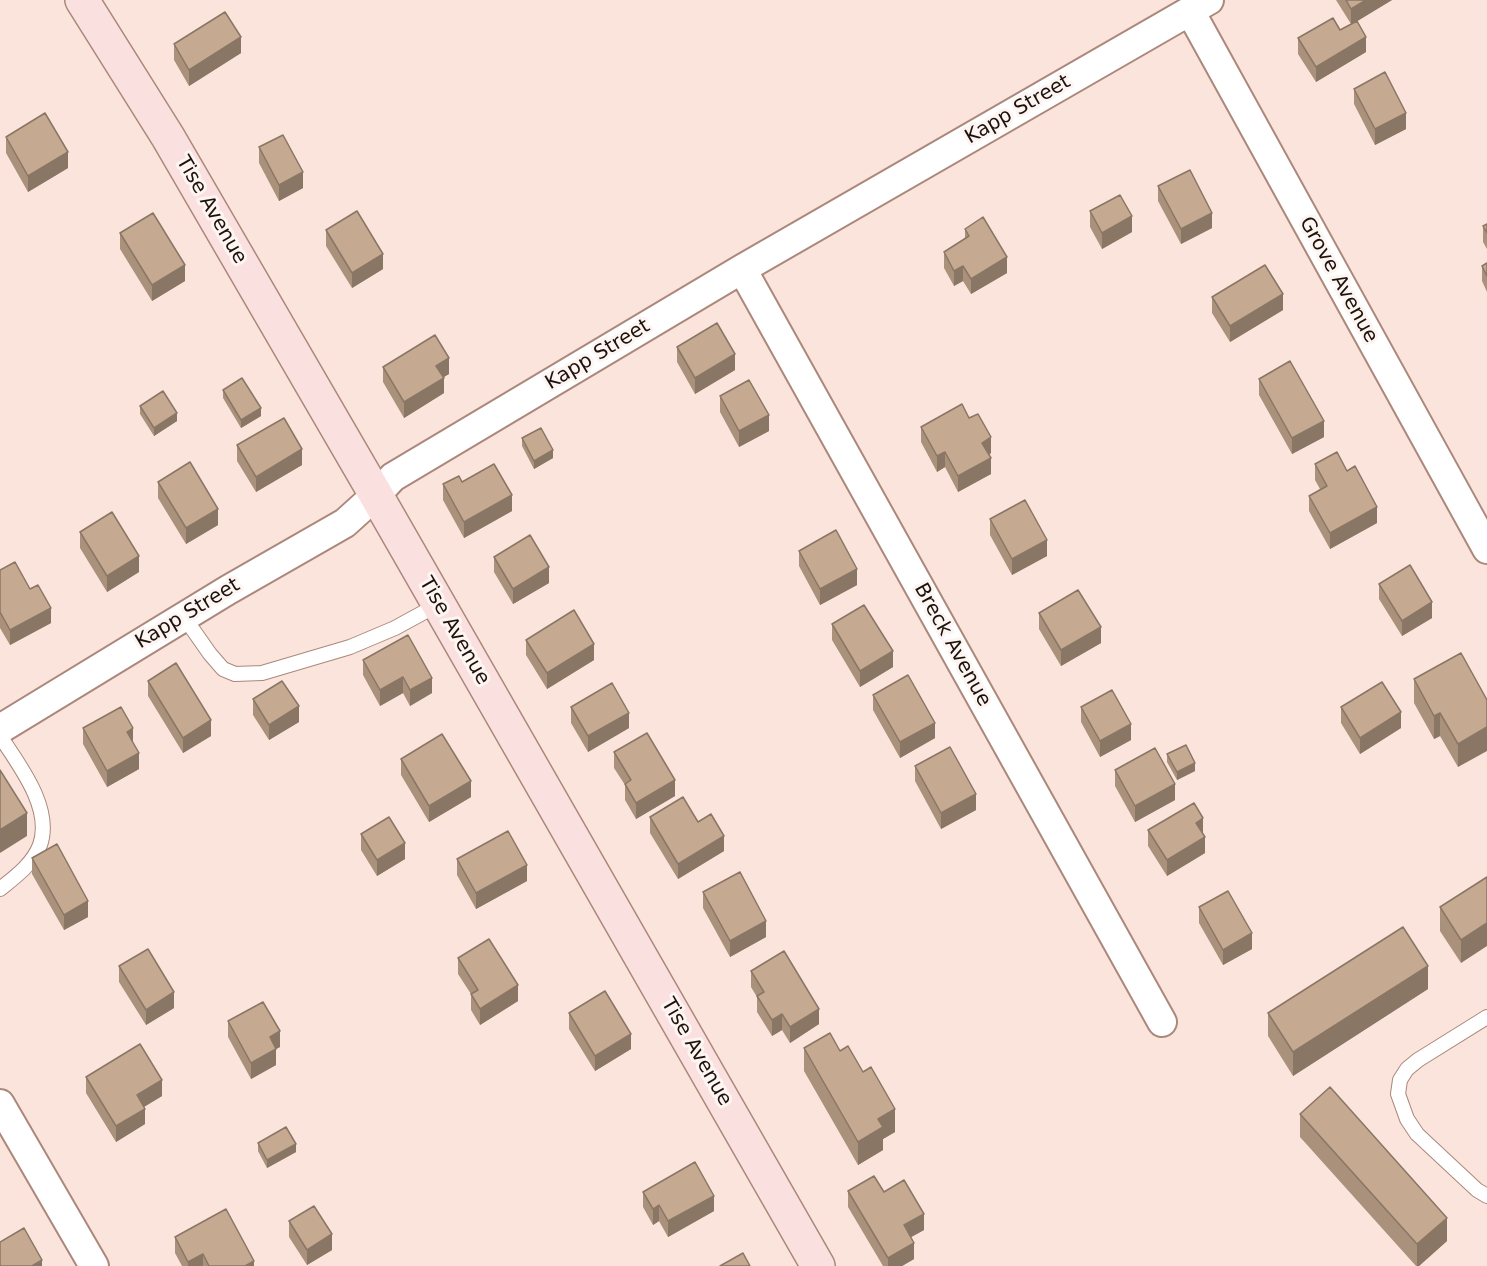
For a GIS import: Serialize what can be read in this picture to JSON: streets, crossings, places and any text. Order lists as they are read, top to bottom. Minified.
{"streets":{"street":["Kapp Street","Tise Avenue","Grove Avenue","Breck Avenue"]},"crossings":[["Kapp Street","Tise Avenue"],["Kapp Street","Grove Avenue"],["Kapp Street","Breck Avenue"]]}
